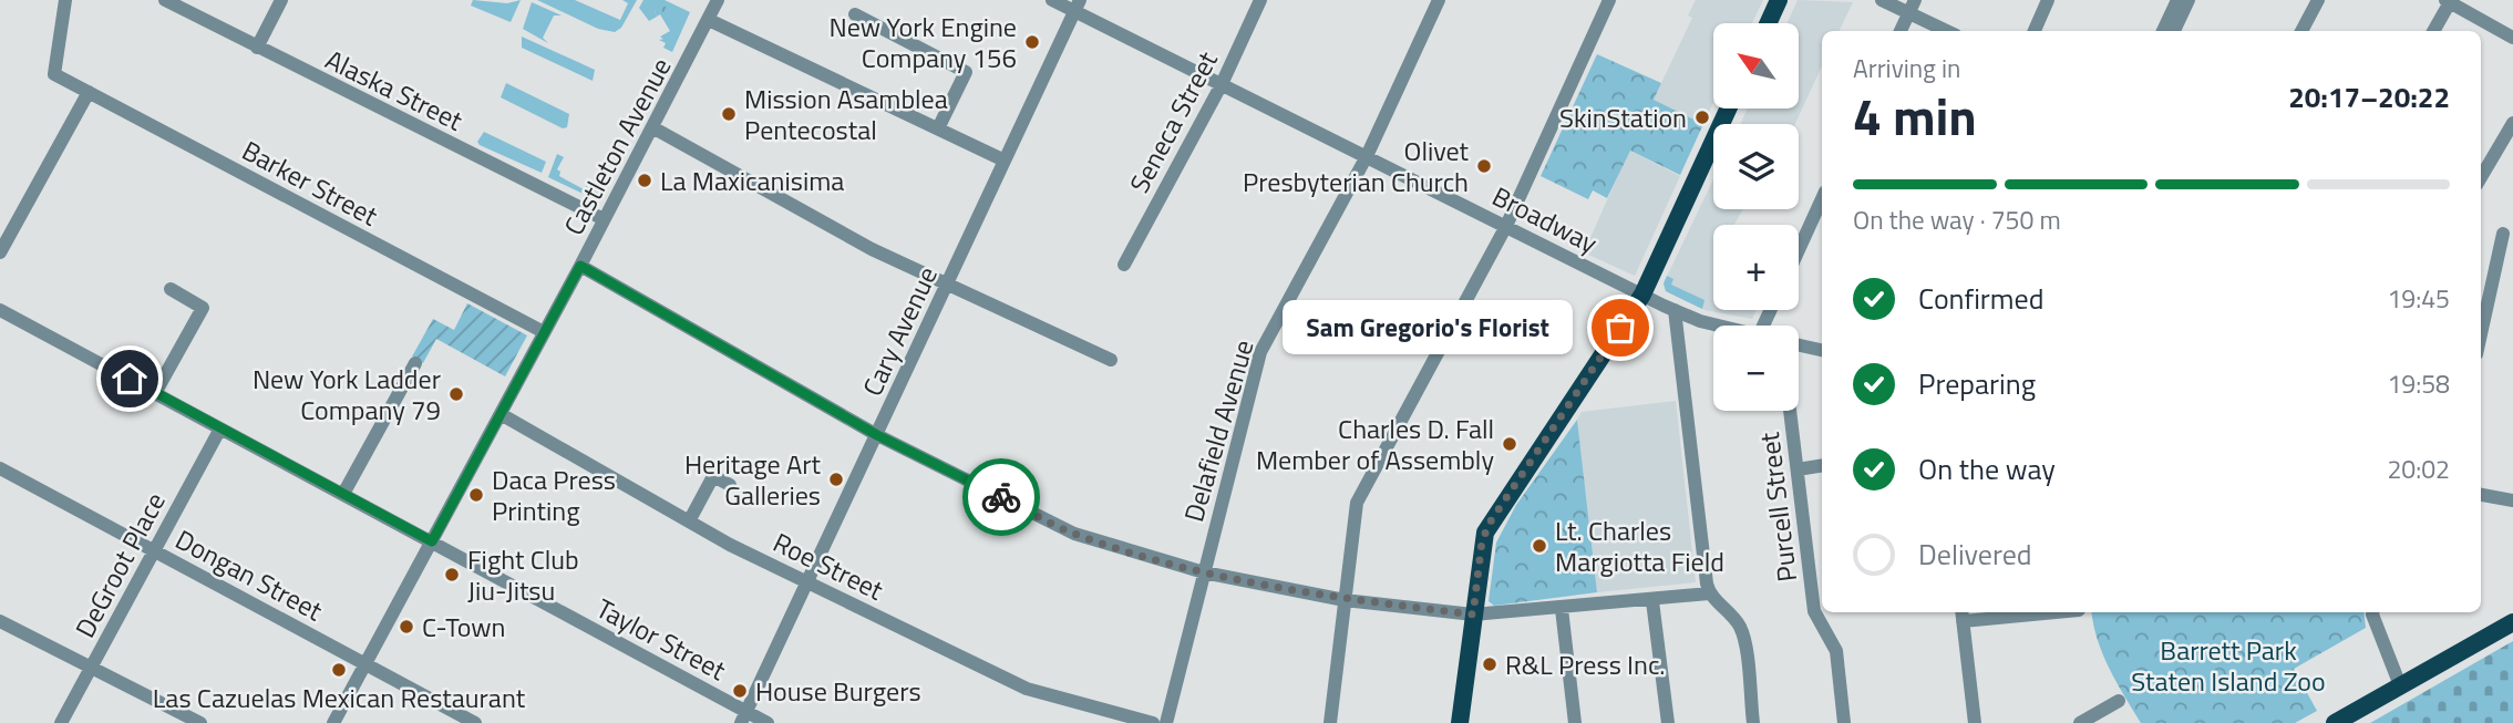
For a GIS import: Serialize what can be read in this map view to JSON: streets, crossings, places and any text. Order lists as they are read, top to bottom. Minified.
{"streets":{"street":["Alaska Street","Seneca Street","Castleton Avenue","Barker Street","Broadway","Cary Avenue","Delafield Avenue","Purcell Street","DeGroot Place","Roe Street","Dongan Street","Taylor Street"]},"crossings":[["Alaska Street","Castleton Avenue"],["Seneca Street","Broadway"],["Castleton Avenue","Barker Street"],["Castleton Avenue","Roe Street"],["Castleton Avenue","Dongan Street"],["Castleton Avenue","Taylor Street"],["Broadway","Cary Avenue"],["Broadway","Delafield Avenue"],["Cary Avenue","Roe Street"],["Cary Avenue","Taylor Street"],["DeGroot Place","Dongan Street"],["DeGroot Place","Taylor Street"]],"parks":["Barrett Park Staten Island Zoo"],"places":["New York Engine Company 156","Mission Asamblea Pentecostal","SkinStation","Olivet Presbyterian Church","La Maxicanisima","Sam Gregorio's Florist","New York Ladder Company 79","Charles D. Fall Member of Assembly","Heritage Art Galleries","Daca Press Printing","Lt. Charles Margiotta Field","Fight Club Jiu-Jitsu","C-Town","R&L Press Inc.","Las Cazuelas Mexican Restaurant","House Burgers"],"north":"top left","page":{"map_buttons":["+","−"],"heading":["4 min","Arriving in","20:17–20:22"],"bar":"On the way · 750 m","list":[["Confirmed","19:45"],["Preparing","19:58"],["On the way","20:02"],"Delivered"],"bubble":"Sam Gregorio's Florist"}}
